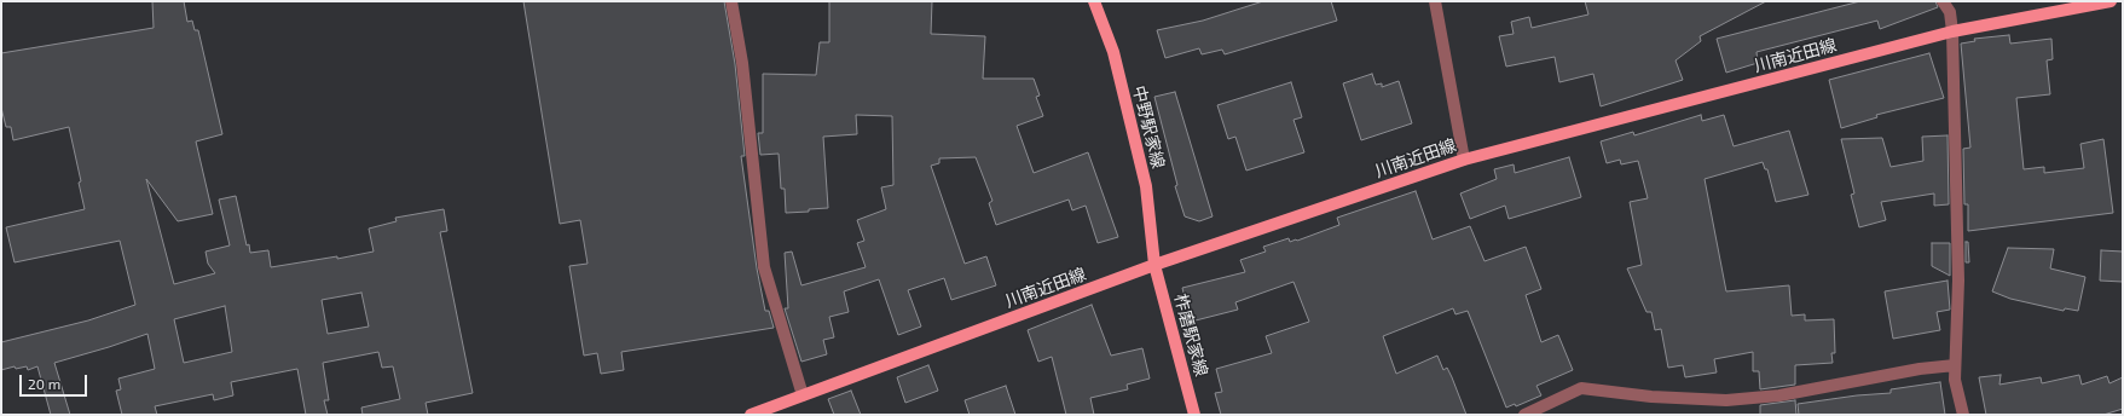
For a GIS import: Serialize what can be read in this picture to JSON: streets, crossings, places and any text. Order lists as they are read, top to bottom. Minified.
{"streets":{"main road":["川南近田線","中野駅家線","柞磨駅家線"]},"crossings":[["川南近田線","中野駅家線"],["川南近田線","柞磨駅家線"],["中野駅家線","柞磨駅家線"]],"scale_bar":"20 m"}
